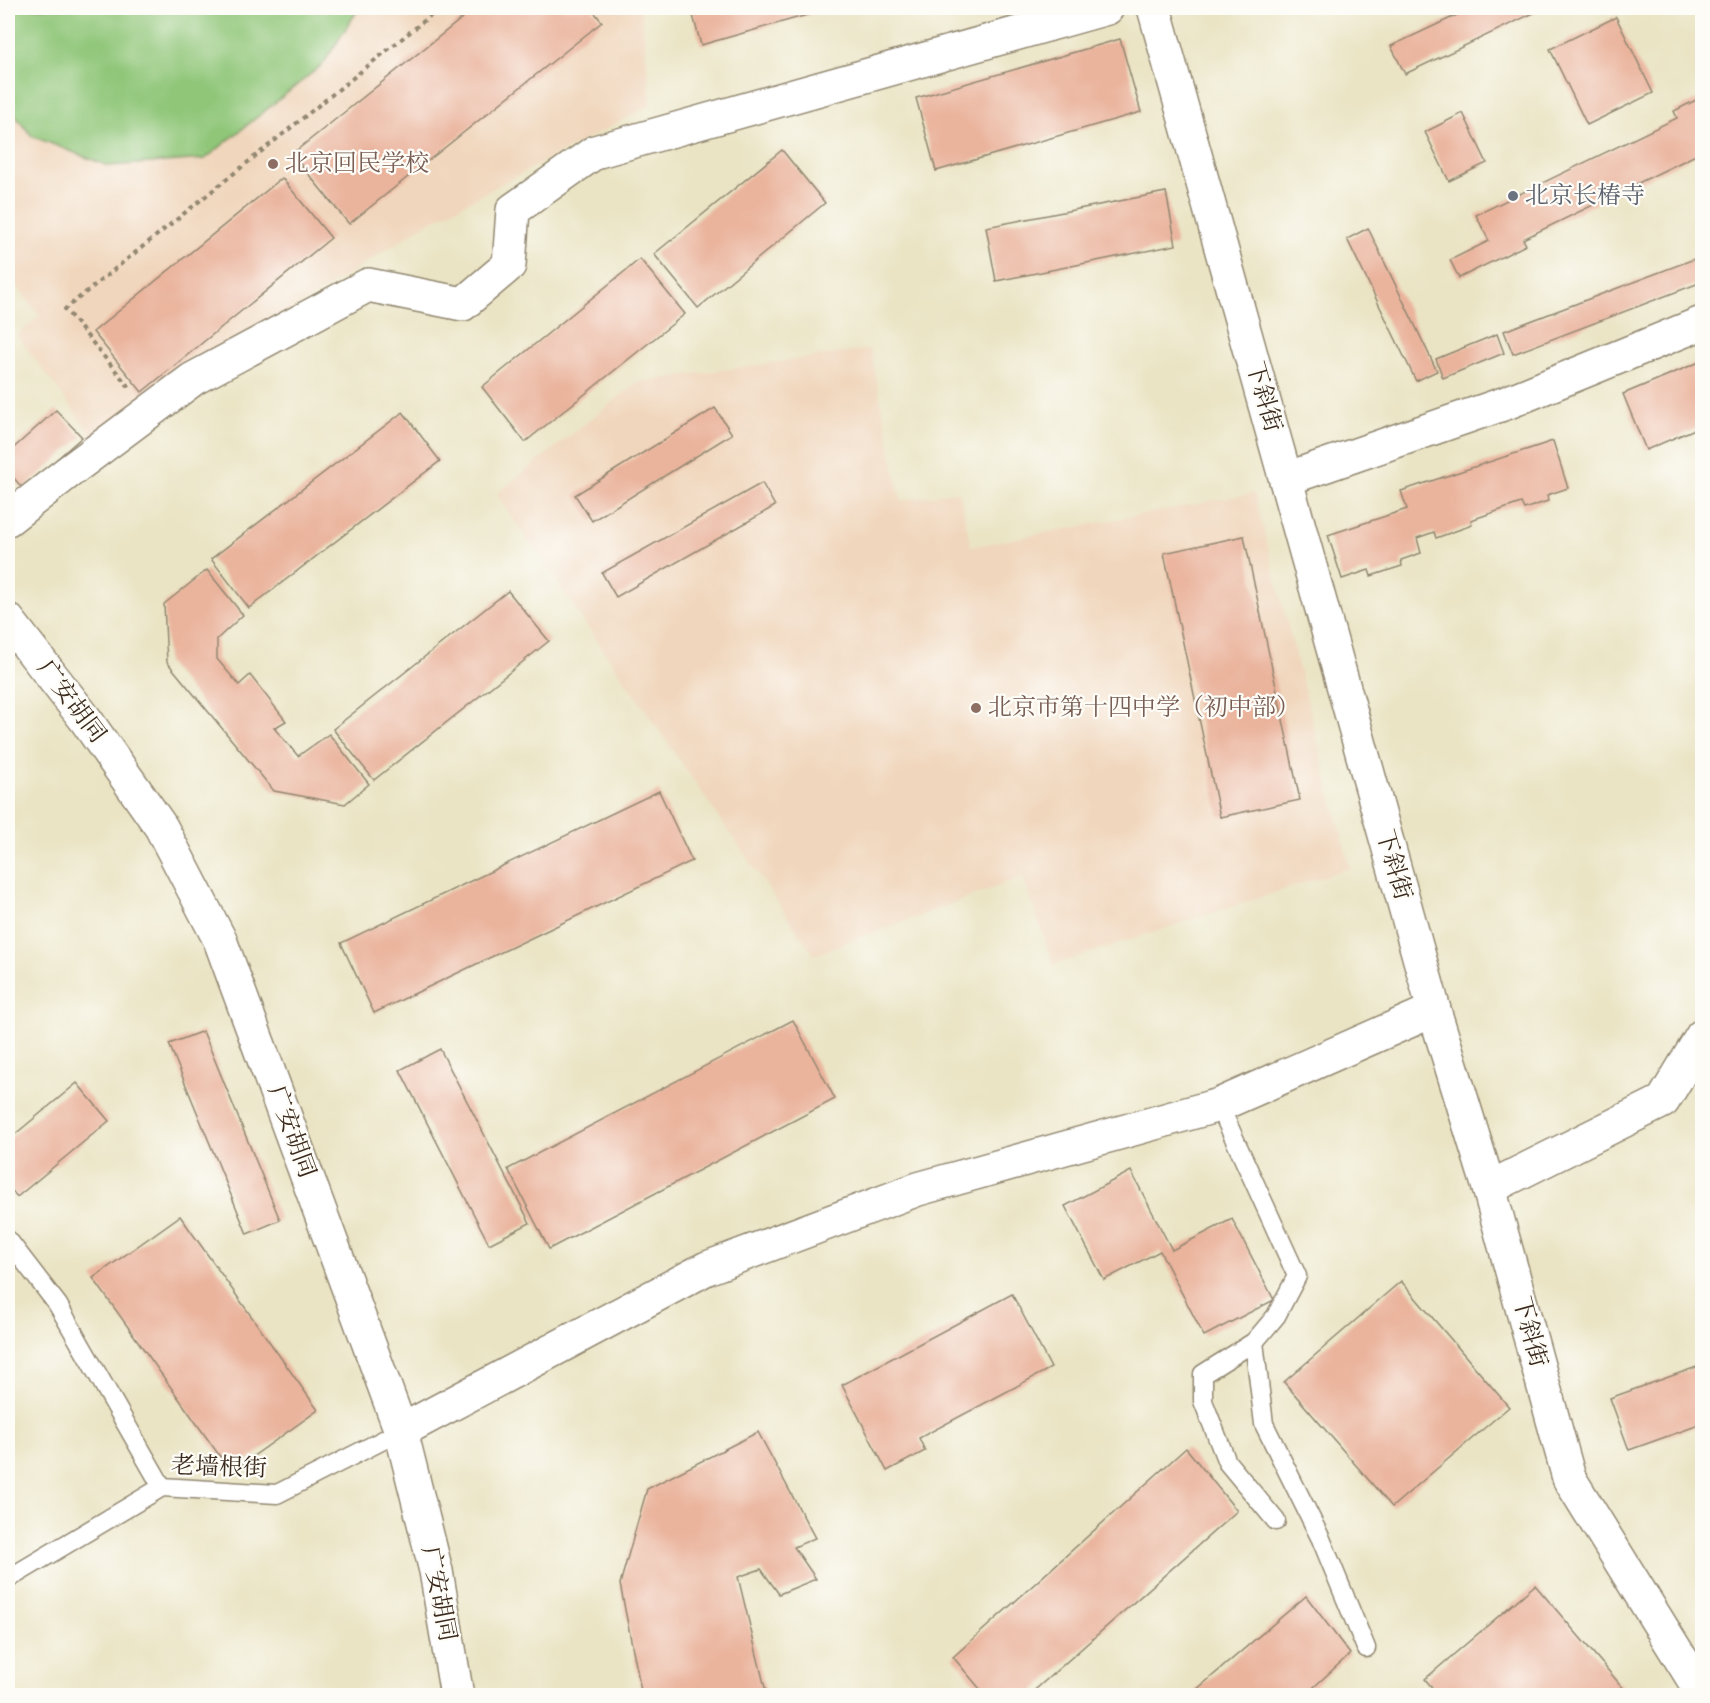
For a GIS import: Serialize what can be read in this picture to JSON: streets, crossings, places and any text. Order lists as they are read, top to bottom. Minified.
{"streets":{"street":["下斜街","广安胡同"],"lane":["老墙根街"]},"crossings":[["广安胡同","老墙根街"]],"places":["北京回民学校","北京长椿寺","北京市第十四中学（初中部）"]}
